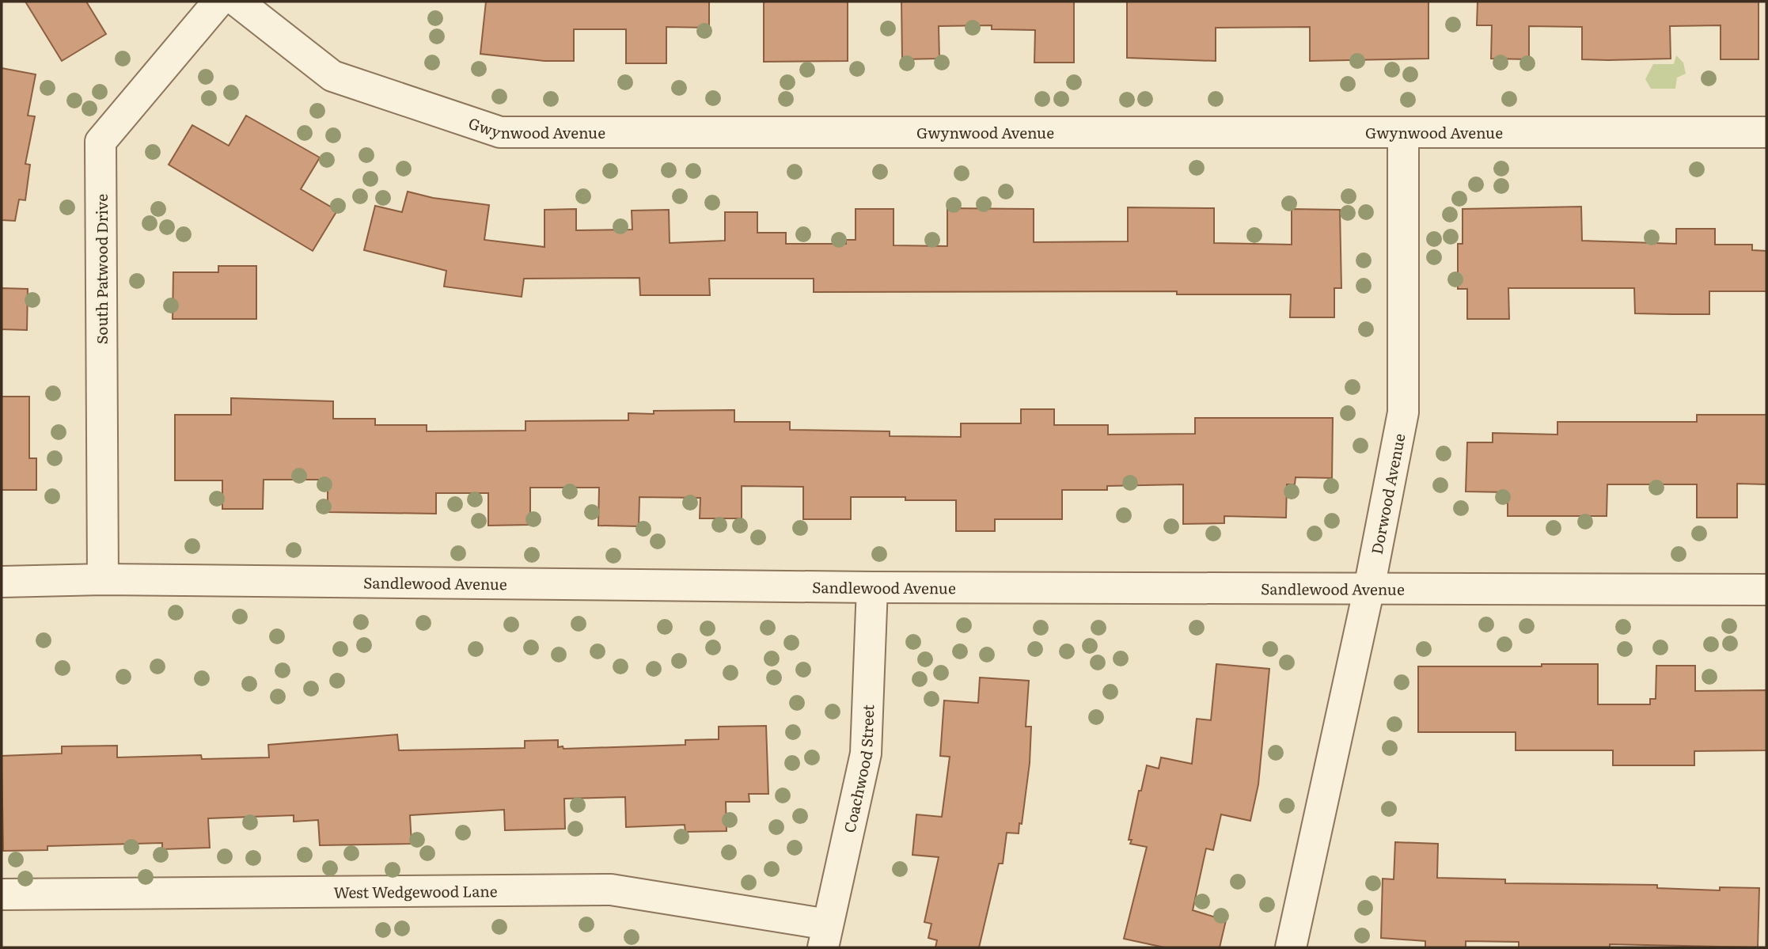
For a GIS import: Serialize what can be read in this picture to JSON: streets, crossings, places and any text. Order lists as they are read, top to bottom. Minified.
{"streets":{"street":["Gwynwood Avenue","South Patwood Drive","Dorwood Avenue","Sandlewood Avenue","Coachwood Street","West Wedgewood Lane"]},"crossings":[["Gwynwood Avenue","Dorwood Avenue"],["South Patwood Drive","Sandlewood Avenue"],["Dorwood Avenue","Sandlewood Avenue"],["Sandlewood Avenue","Coachwood Street"],["Coachwood Street","West Wedgewood Lane"]]}
